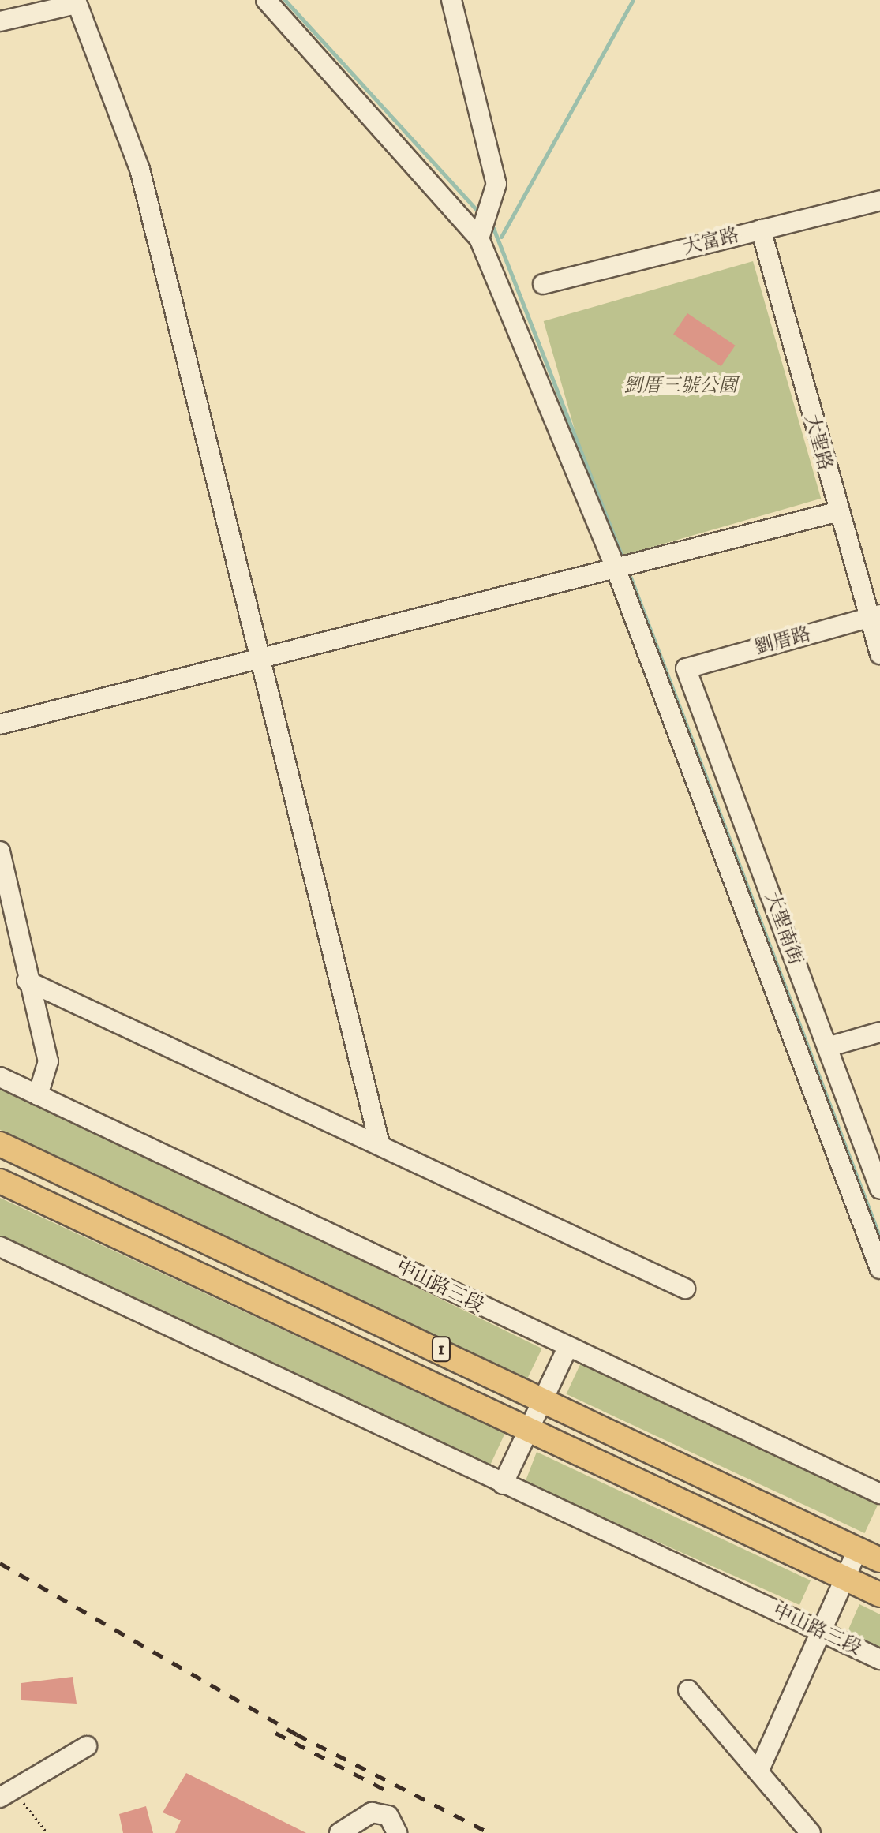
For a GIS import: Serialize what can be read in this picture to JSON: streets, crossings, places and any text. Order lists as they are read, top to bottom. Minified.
{"streets":{"main road":["1"],"street":["大富路","大聖路","劉厝路","大聖南街","中山路三段"]},"crossings":[["大富路","大聖路"],["大聖路","劉厝路"],["劉厝路","大聖南街"]],"parks":["劉厝三號公園"]}
